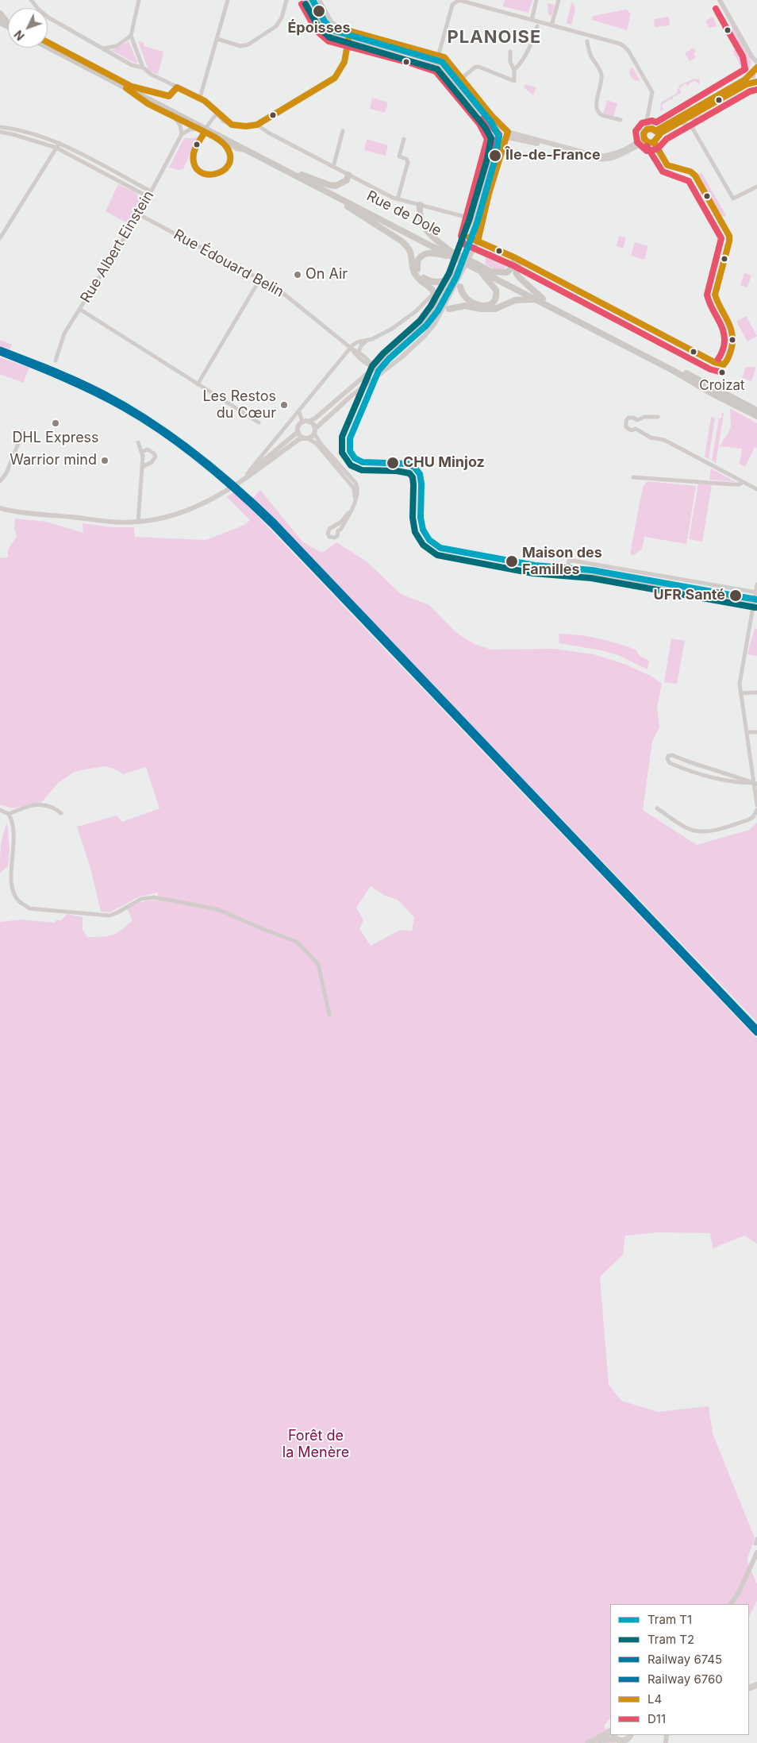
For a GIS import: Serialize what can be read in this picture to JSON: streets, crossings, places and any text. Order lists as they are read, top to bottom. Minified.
{"streets":{"main road":["Rue de Dole"],"street":["Rue Albert Einstein","Rue Édouard Belin"]},"crossings":[["Rue Albert Einstein","Rue Édouard Belin"]],"districts":["PLANOISE"],"parks":["Forêt de la Menère"],"places":["Époisses","Île-de-France","On Air","Croizat","Les Restos du Cœur","DHL Express","Warrior mind","CHU Minjoz","Maison des Familles","UFR Santé"],"lines":["tram line T1","tram line T2","transit line D11","transit line L4","rail line 6760","rail line 6745"],"legend":["Tram T1","Tram T2","Railway 6745","Railway 6760","L4","D11"],"north":"bottom left"}
